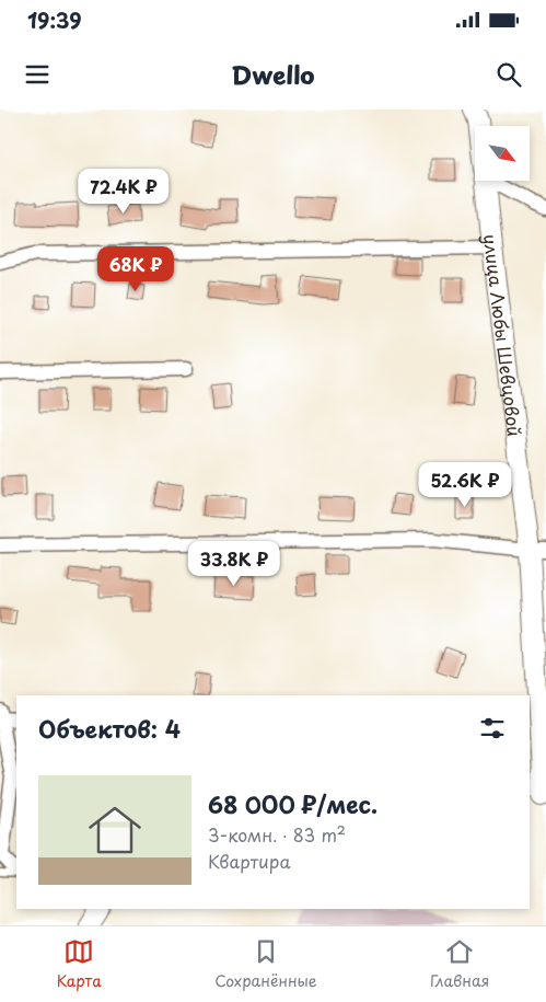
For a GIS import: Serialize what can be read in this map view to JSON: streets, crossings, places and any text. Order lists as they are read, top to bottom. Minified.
{"streets":{"street":["улица Любы Шевцовой"]},"north":"bottom right","page":{"status":"19:39","header":"Dwello","price":["72.4K ₽","68K ₽","52.6K ₽","33.8K ₽"],"heading":"Объектов: 4","list":[{"name":"68 000 ₽/мес.","note":"3-комн. · 83 m² · Квартира"}],"tabs":["Карта","Сохранённые","Главная"]}}
